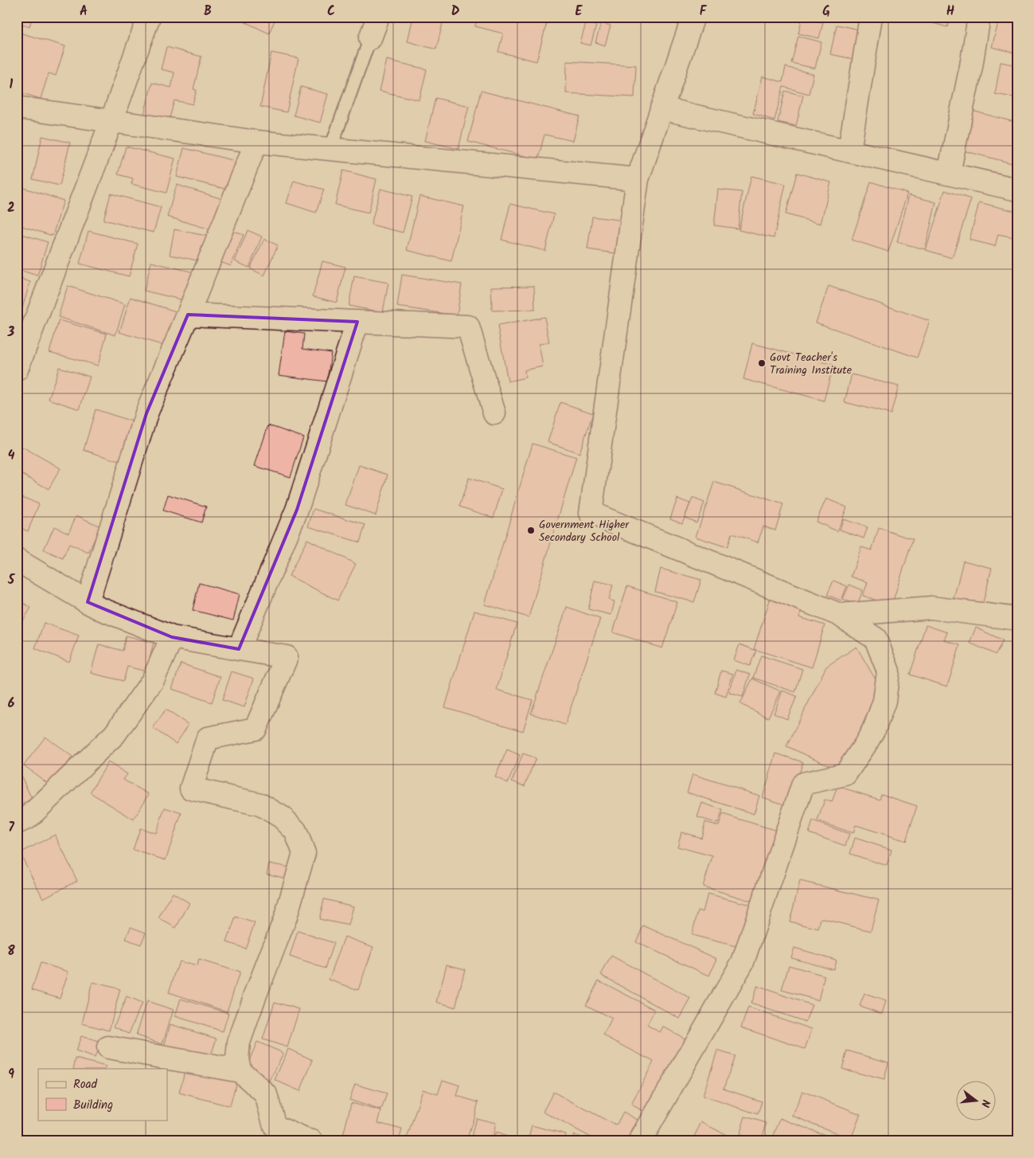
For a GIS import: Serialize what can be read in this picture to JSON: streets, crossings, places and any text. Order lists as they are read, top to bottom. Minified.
{"places":["Govt Teacher's Training Institute","Government Higher Secondary School"],"legend":["Road","Building"],"north":"right","grid":{"columns":["A","B","C","D","E","F","G","H"],"rows":["1","2","3","4","5","6","7","8","9"]}}
